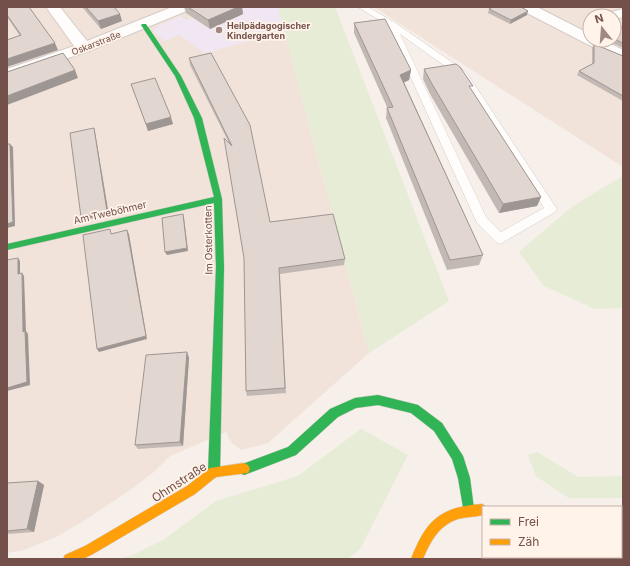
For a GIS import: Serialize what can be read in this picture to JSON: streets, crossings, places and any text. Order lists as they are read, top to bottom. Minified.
{"streets":{"street":["Oskarstraße","Am Tweböhmer","Im Osterkotten","Ohmstraße"]},"crossings":[["Oskarstraße","Im Osterkotten"],["Am Tweböhmer","Im Osterkotten"],["Im Osterkotten","Ohmstraße"]],"places":["Heilpädagogischer Kindergarten"],"legend":["Frei","Zäh"],"north":"top"}
